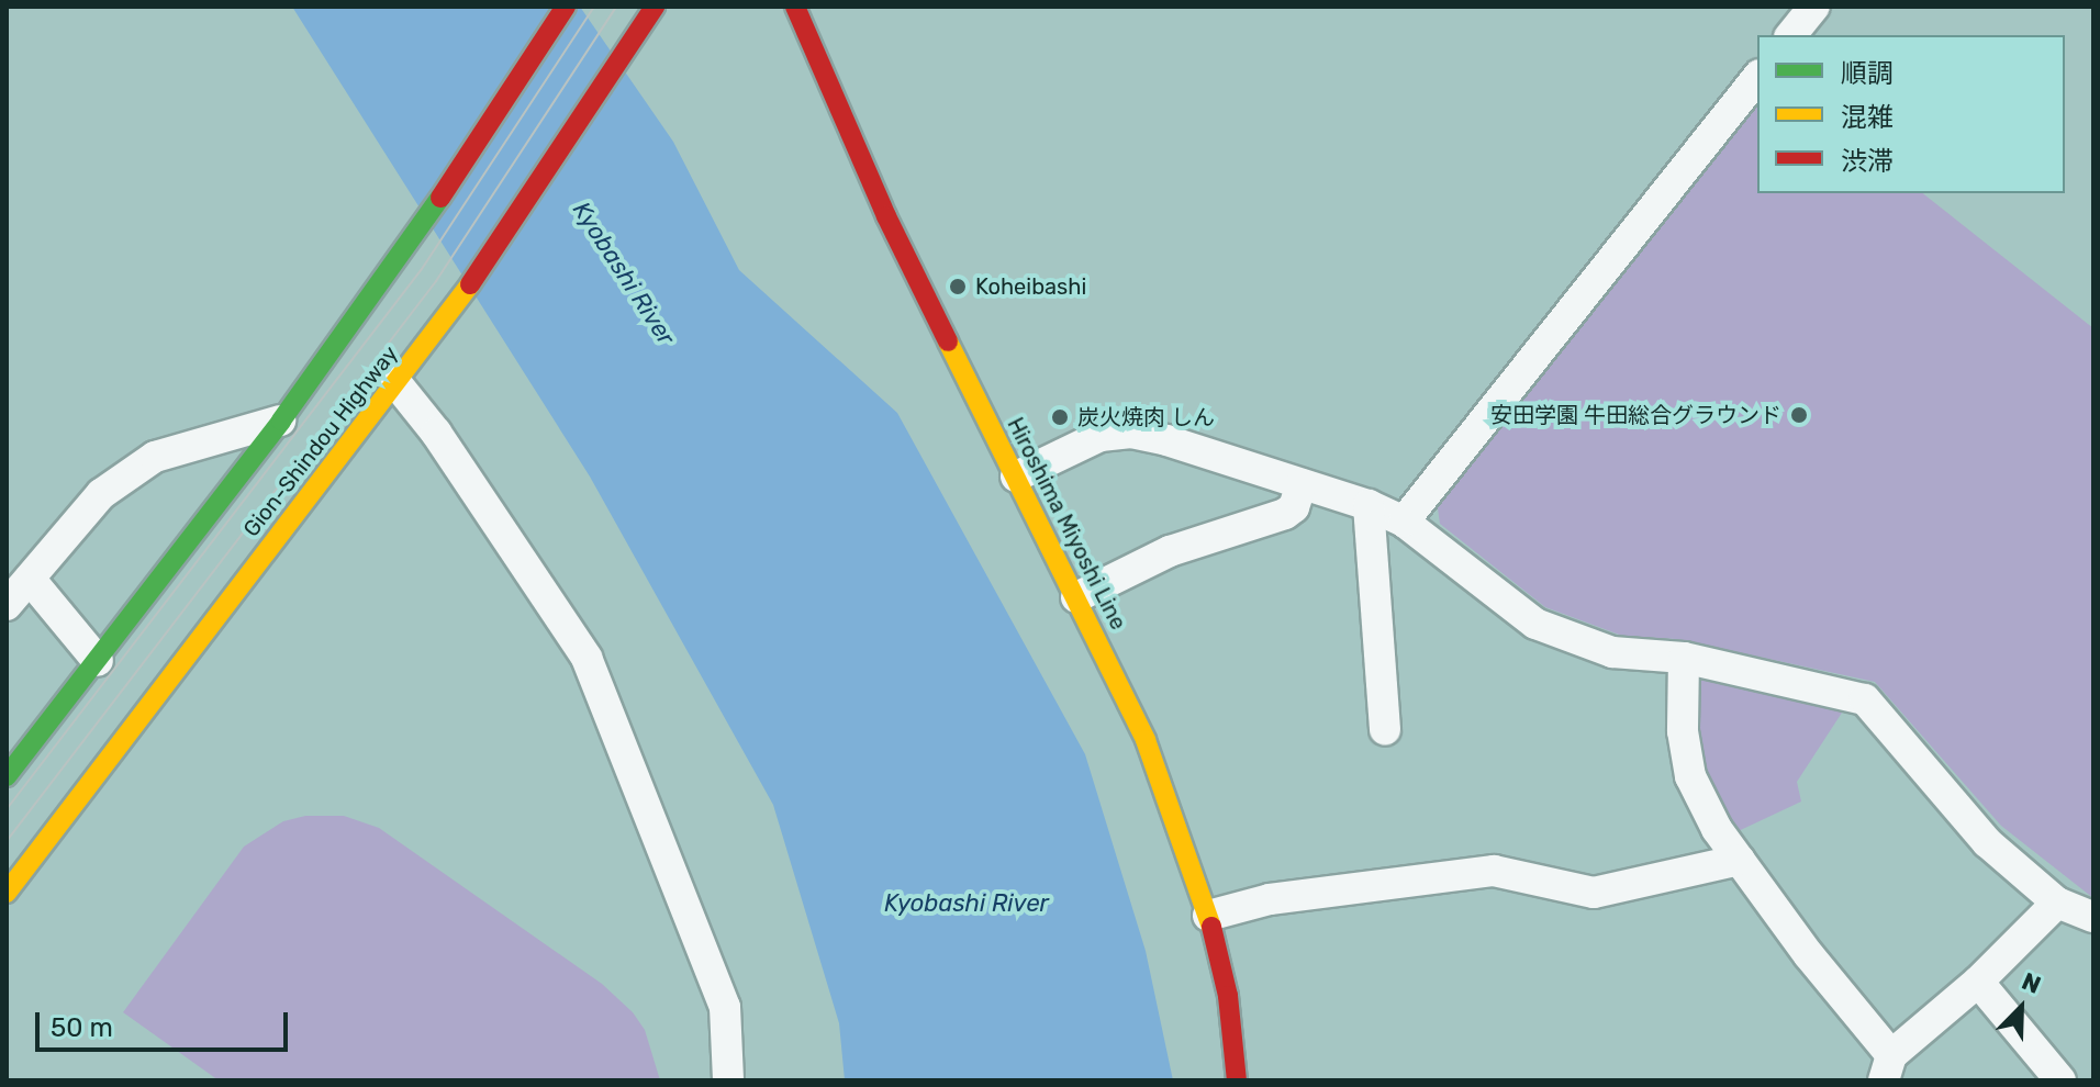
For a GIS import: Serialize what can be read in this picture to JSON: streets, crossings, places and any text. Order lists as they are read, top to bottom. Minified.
{"streets":{"main road":["Gion-Shindou Highway","Hiroshima Miyoshi Line"]},"water":["Kyobashi River"],"places":["Koheibashi","安田学園 牛田総合グラウンド","炭火焼肉 しん"],"legend":["順調","混雑","渋滞"],"scale_bar":"50 m","north":"top right"}
